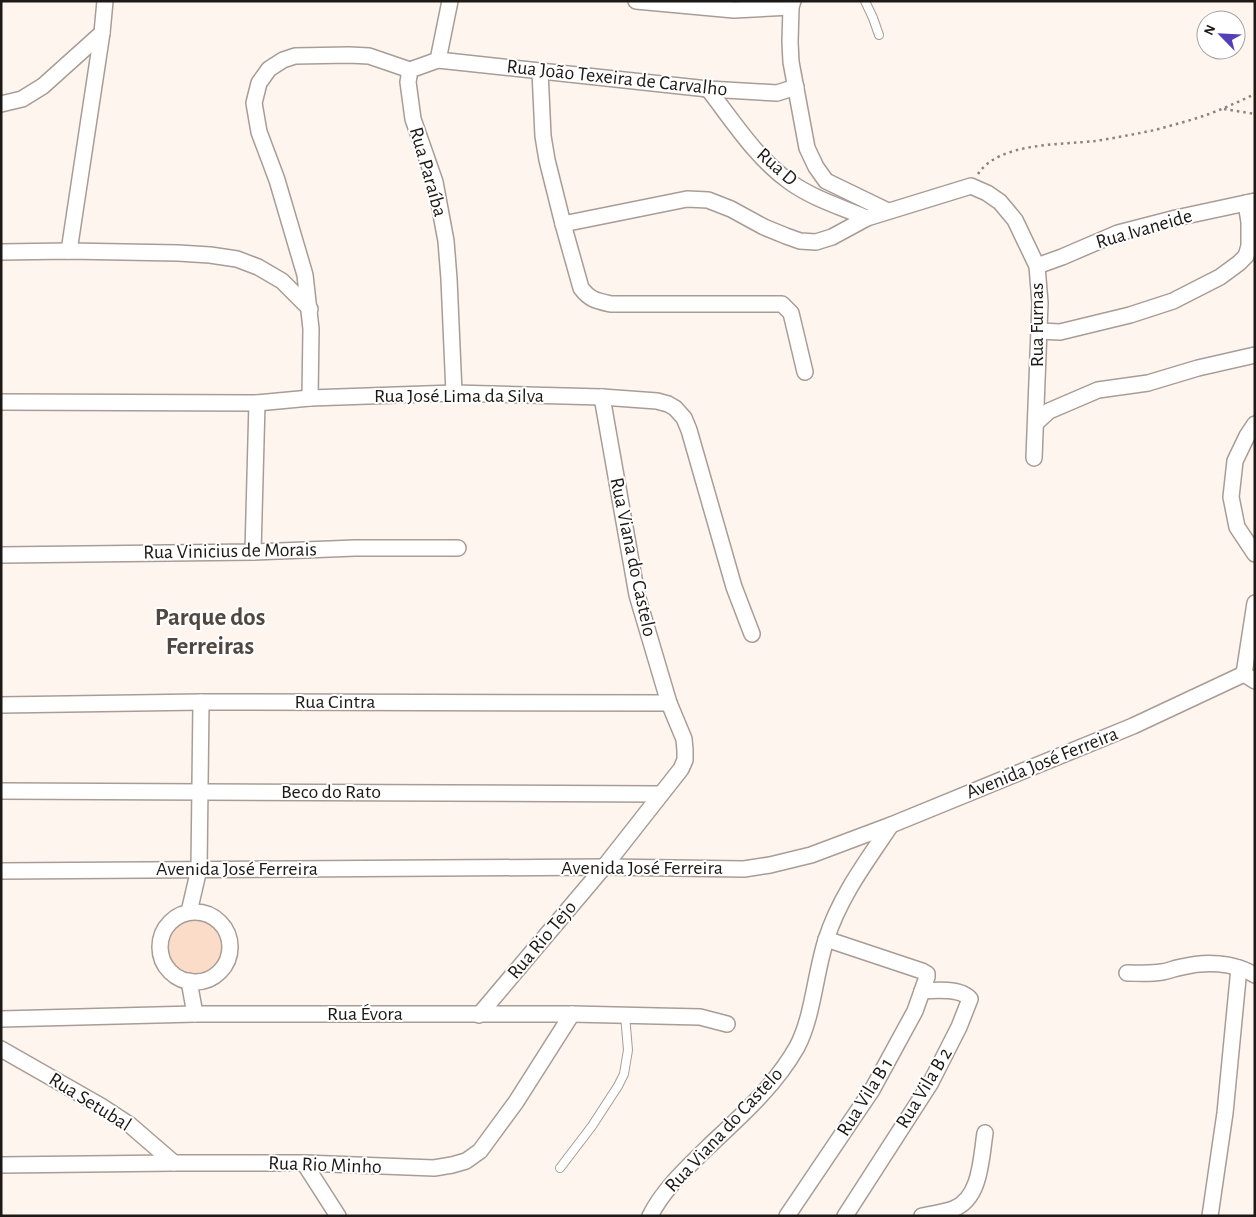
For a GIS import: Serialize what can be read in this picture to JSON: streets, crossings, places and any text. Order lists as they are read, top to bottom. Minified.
{"streets":{"street":["Rua João Texeira de Carvalho","Rua D","Rua Paraíba","Rua Ivaneide","Rua Furnas","Rua José Lima da Silva","Rua Vinicius de Morais","Rua Viana do Castelo","Rua Cintra","Avenida José Ferreira","Beco do Rato","Rua Rio Tejo","Rua Évora","Rua Vila B 2","Rua Vila B 1","Rua Setubal","Rua Rio Minho"]},"crossings":[["Rua João Texeira de Carvalho","Rua D"],["Rua Paraíba","Rua José Lima da Silva"],["Rua Ivaneide","Rua Furnas"],["Rua José Lima da Silva","Rua Viana do Castelo"],["Rua Viana do Castelo","Rua Cintra"],["Rua Viana do Castelo","Avenida José Ferreira"],["Rua Viana do Castelo","Beco do Rato"],["Rua Viana do Castelo","Rua Rio Tejo"],["Rua Viana do Castelo","Rua Vila B 1"],["Avenida José Ferreira","Rua Rio Tejo"],["Beco do Rato","Rua Rio Tejo"],["Rua Rio Tejo","Rua Évora"],["Rua Évora","Rua Rio Minho"],["Rua Vila B 2","Rua Vila B 1"],["Rua Setubal","Rua Rio Minho"]],"districts":["Parque dos Ferreiras"],"north":"top left"}
